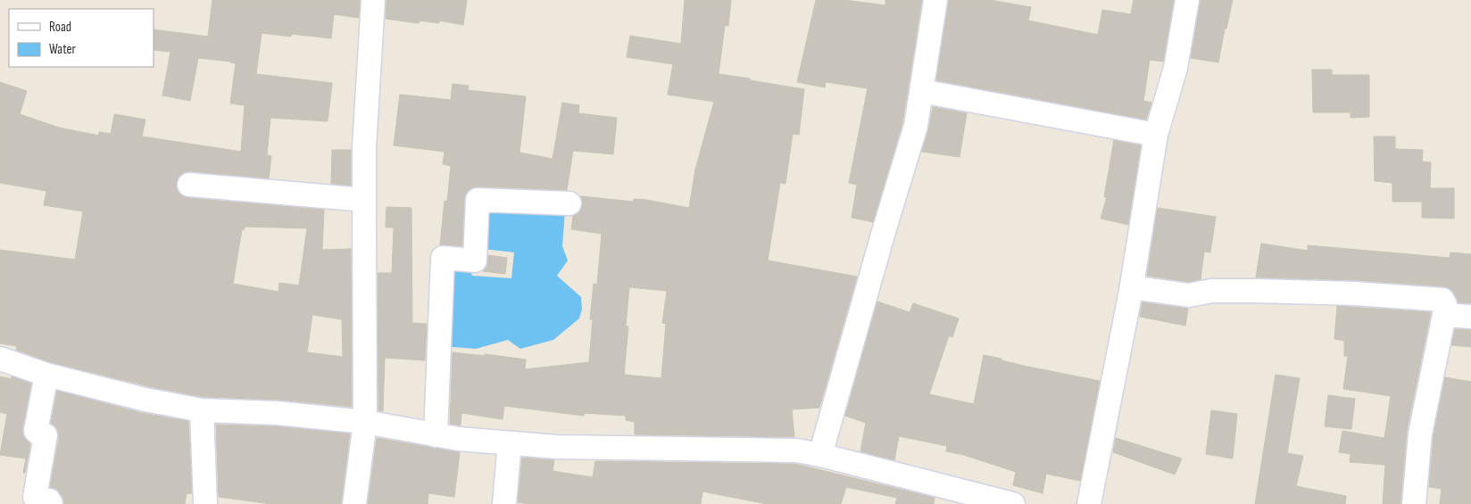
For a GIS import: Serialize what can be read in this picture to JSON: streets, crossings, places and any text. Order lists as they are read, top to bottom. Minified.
{"legend":["Road","Water"]}
